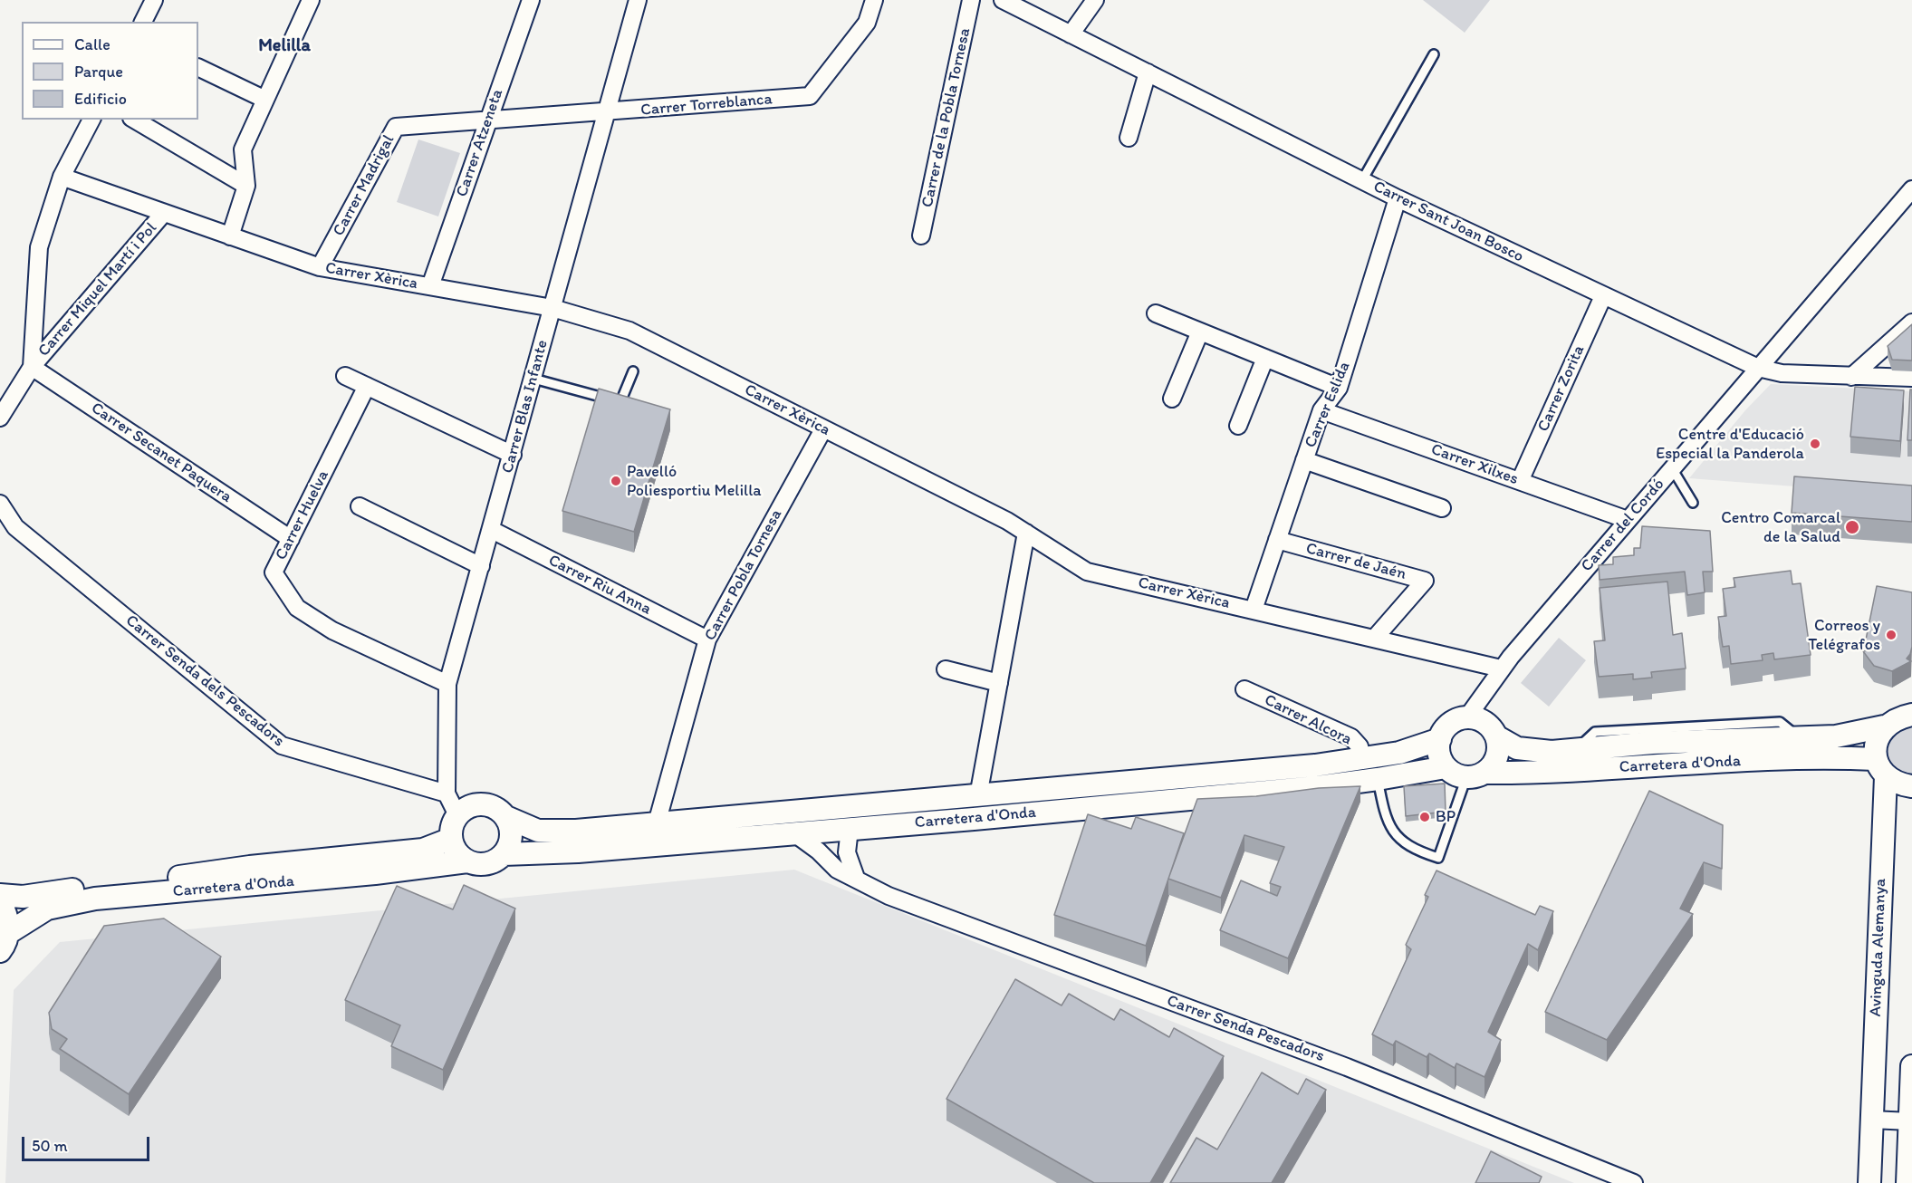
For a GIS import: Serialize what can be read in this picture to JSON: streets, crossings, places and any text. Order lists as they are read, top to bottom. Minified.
{"streets":{"main road":["Carretera d'Onda","Avinguda Alemanya"],"street":["Carrer Torreblanca","Carrer de la Pobla Tornesa","Carrer Atzeneta","Carrer Madrigal","Carrer Sant Joan Bosco","Carrer Xèrica","Carrer Miquel Martí i Pol","Carrer Zorita","Carrer Eslida","Carrer Blas Infante","Carrer Secanet Paquera","Carrer Xilxes","Carrer Huelva","Carrer del Cordó","Carrer de Jaén","Carrer Pobla Tornesa","Carrer Riu Anna","Carrer Senda dels Pescadors","Carrer Alcora","Carrer Senda Pescadors"]},"crossings":[["Carrer Torreblanca","Carrer Atzeneta"],["Carrer Torreblanca","Carrer Madrigal"],["Carrer Torreblanca","Carrer Blas Infante"],["Carrer Atzeneta","Carrer Madrigal"],["Carrer Atzeneta","Carrer Xèrica"],["Carrer Madrigal","Carrer Xèrica"],["Carrer Sant Joan Bosco","Carrer Zorita"],["Carrer Sant Joan Bosco","Carrer Eslida"],["Carrer Sant Joan Bosco","Carrer del Cordó"],["Carrer Xèrica","Carrer Miquel Martí i Pol"],["Carrer Xèrica","Carrer Eslida"],["Carrer Xèrica","Carrer Blas Infante"],["Carrer Xèrica","Carrer del Cordó"],["Carrer Xèrica","Carrer de Jaén"],["Carrer Xèrica","Carrer Pobla Tornesa"],["Carrer Miquel Martí i Pol","Carrer Secanet Paquera"],["Carrer Zorita","Carrer Xilxes"],["Carrer Eslida","Carrer Xilxes"],["Carrer Eslida","Carrer de Jaén"],["Carrer Blas Infante","Carrer Huelva"],["Carrer Blas Infante","Carrer Riu Anna"],["Carrer Blas Infante","Carrer Senda dels Pescadors"],["Carrer Blas Infante","Carretera d'Onda"],["Carrer Secanet Paquera","Carrer Huelva"],["Carrer Xilxes","Carrer del Cordó"],["Carrer del Cordó","Carretera d'Onda"],["Carrer Pobla Tornesa","Carrer Riu Anna"],["Carrer Pobla Tornesa","Carretera d'Onda"],["Carrer Alcora","Carretera d'Onda"],["Carretera d'Onda","Avinguda Alemanya"],["Carretera d'Onda","Carrer Senda Pescadors"]],"districts":["Melilla"],"places":["Centre d'Educació Especial la Panderola","Pavelló Poliesportiu Melilla","Centro Comarcal de la Salud","Correos y Telégrafos","BP"],"legend":["Calle","Parque","Edificio"],"scale_bar":"50 m"}
